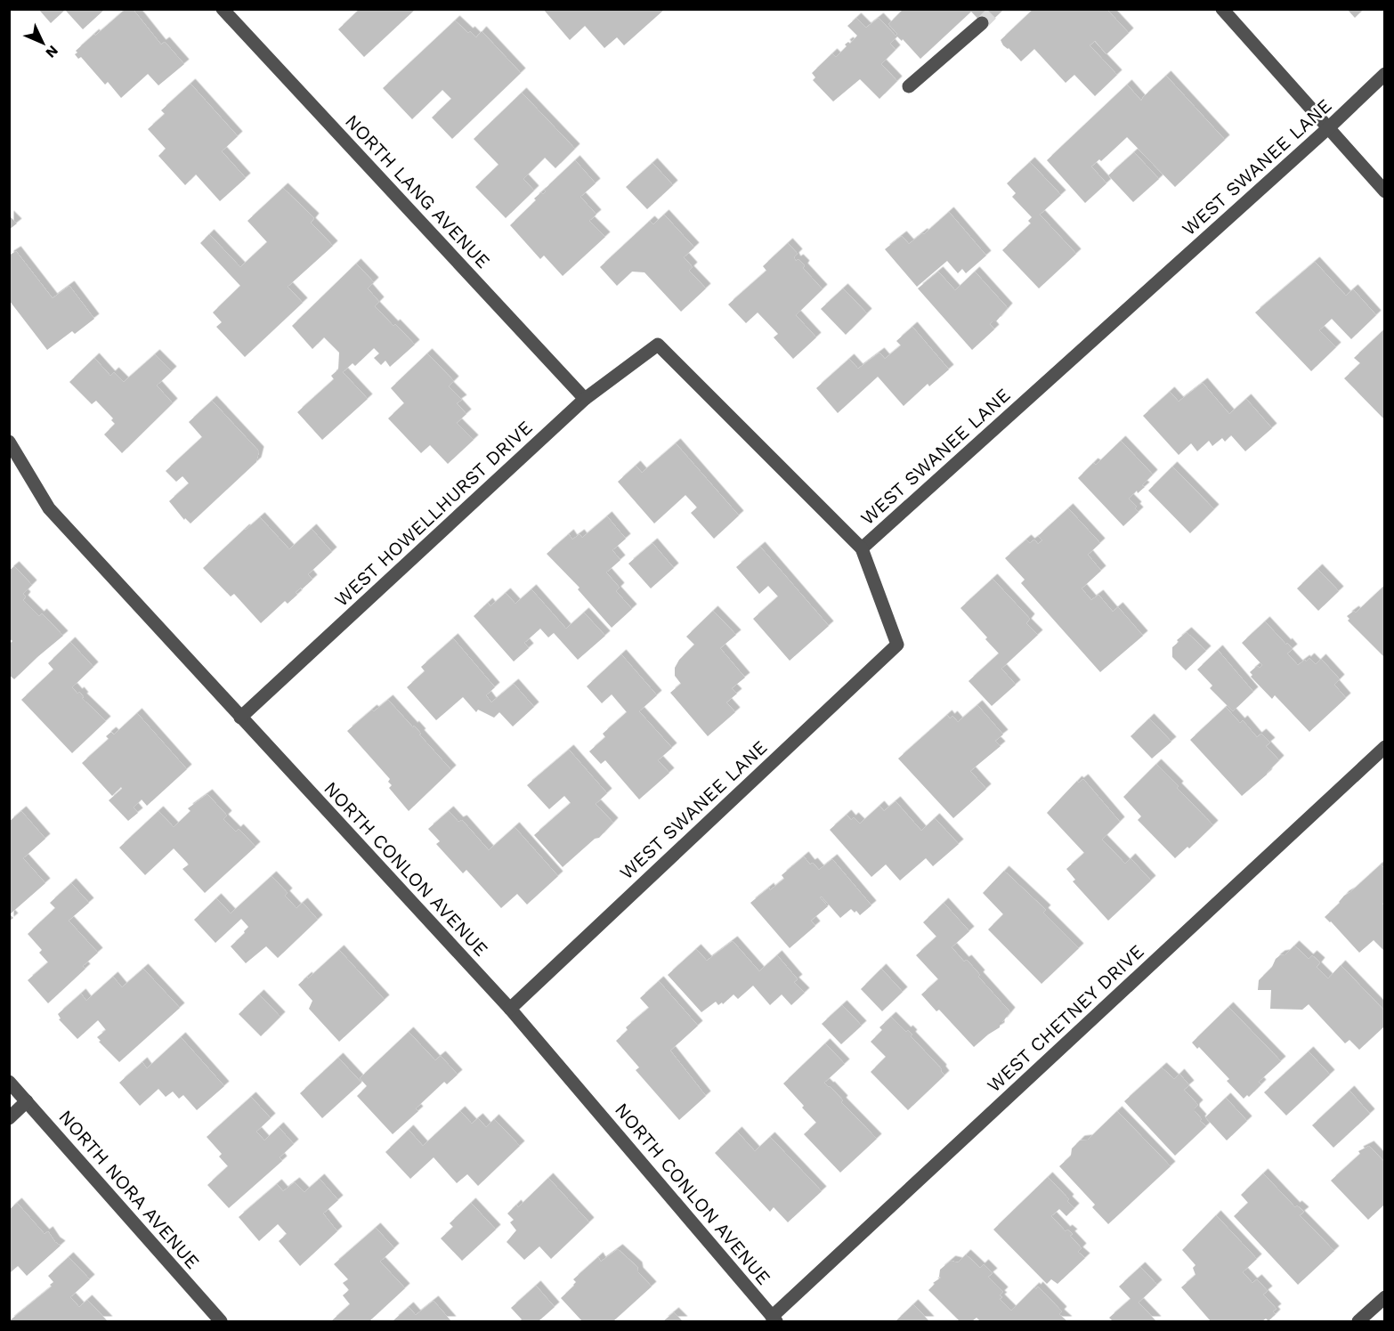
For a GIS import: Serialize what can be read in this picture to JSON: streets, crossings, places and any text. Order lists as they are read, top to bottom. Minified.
{"streets":{"street":["WEST SWANEE LANE","NORTH LANG AVENUE","WEST HOWELLHURST DRIVE","NORTH CONLON AVENUE","WEST CHETNEY DRIVE","NORTH NORA AVENUE"]},"crossings":[["WEST SWANEE LANE","WEST HOWELLHURST DRIVE"],["WEST SWANEE LANE","NORTH CONLON AVENUE"],["NORTH LANG AVENUE","WEST HOWELLHURST DRIVE"],["WEST HOWELLHURST DRIVE","NORTH CONLON AVENUE"],["NORTH CONLON AVENUE","WEST CHETNEY DRIVE"]],"north":"bottom right"}
